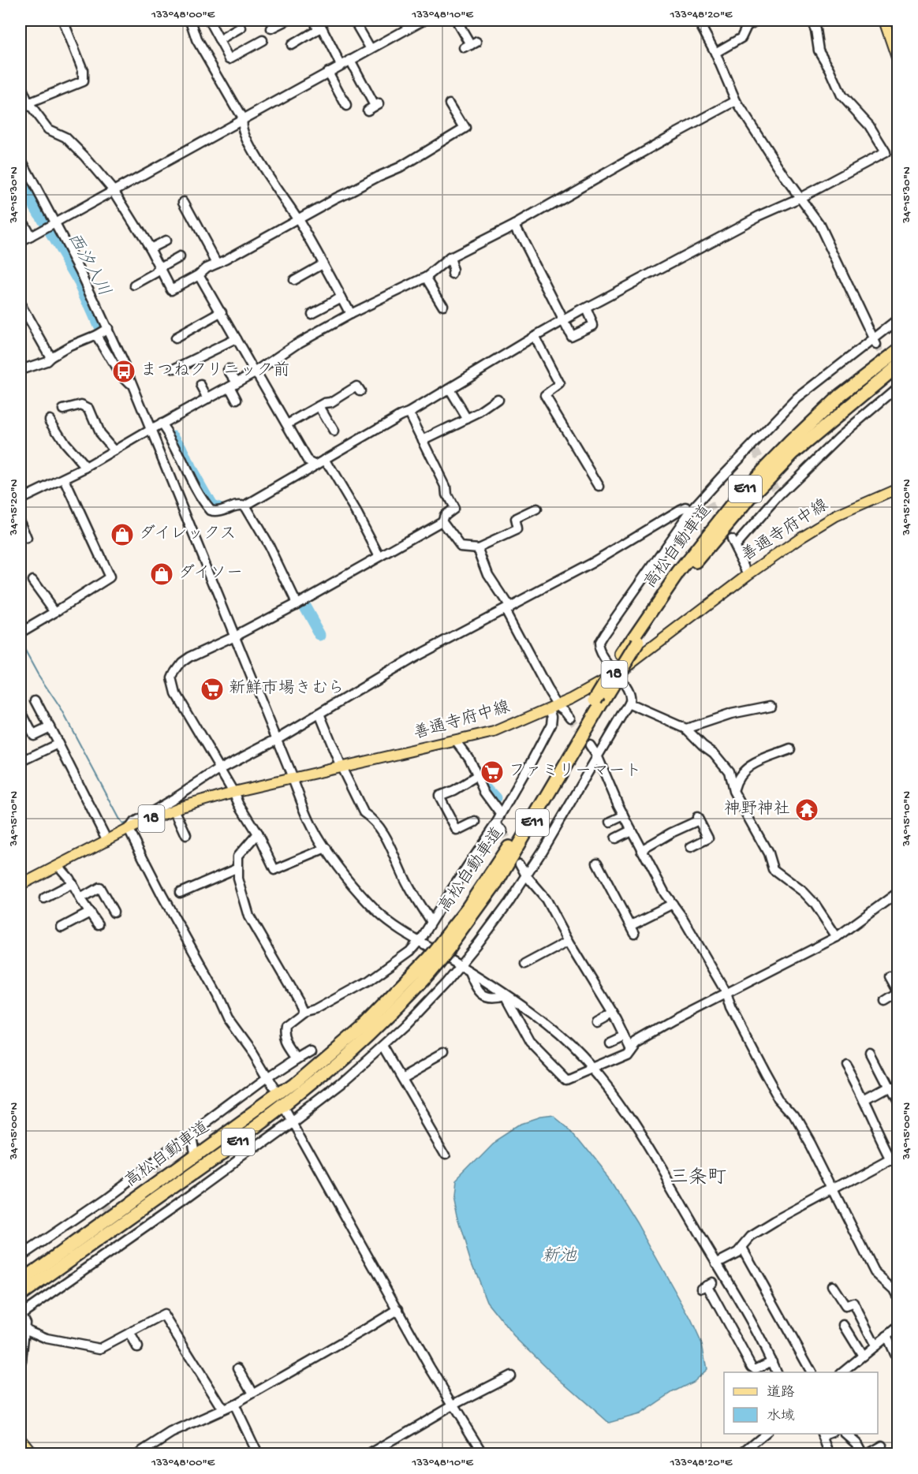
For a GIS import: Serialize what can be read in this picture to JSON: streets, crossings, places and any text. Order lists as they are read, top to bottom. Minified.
{"streets":{"highway":["E11","高松自動車道"],"main road":["善通寺府中線","18"]},"districts":["三条町"],"water":["西汐入川","新池"],"places":{"bus stop":["まつねクリニック前"],"shop":["ダイレックス","ダイソー"],"supermarket":["新鮮市場きむら","ファミリーマート"],"temple":["神野神社"]},"legend":["道路","水域"],"coordinates":["133°48'00\"E","133°48'10\"E","133°48'20\"E","34°15'30\"N","34°15'20\"N","34°15'10\"N","34°15'00\"N"]}
